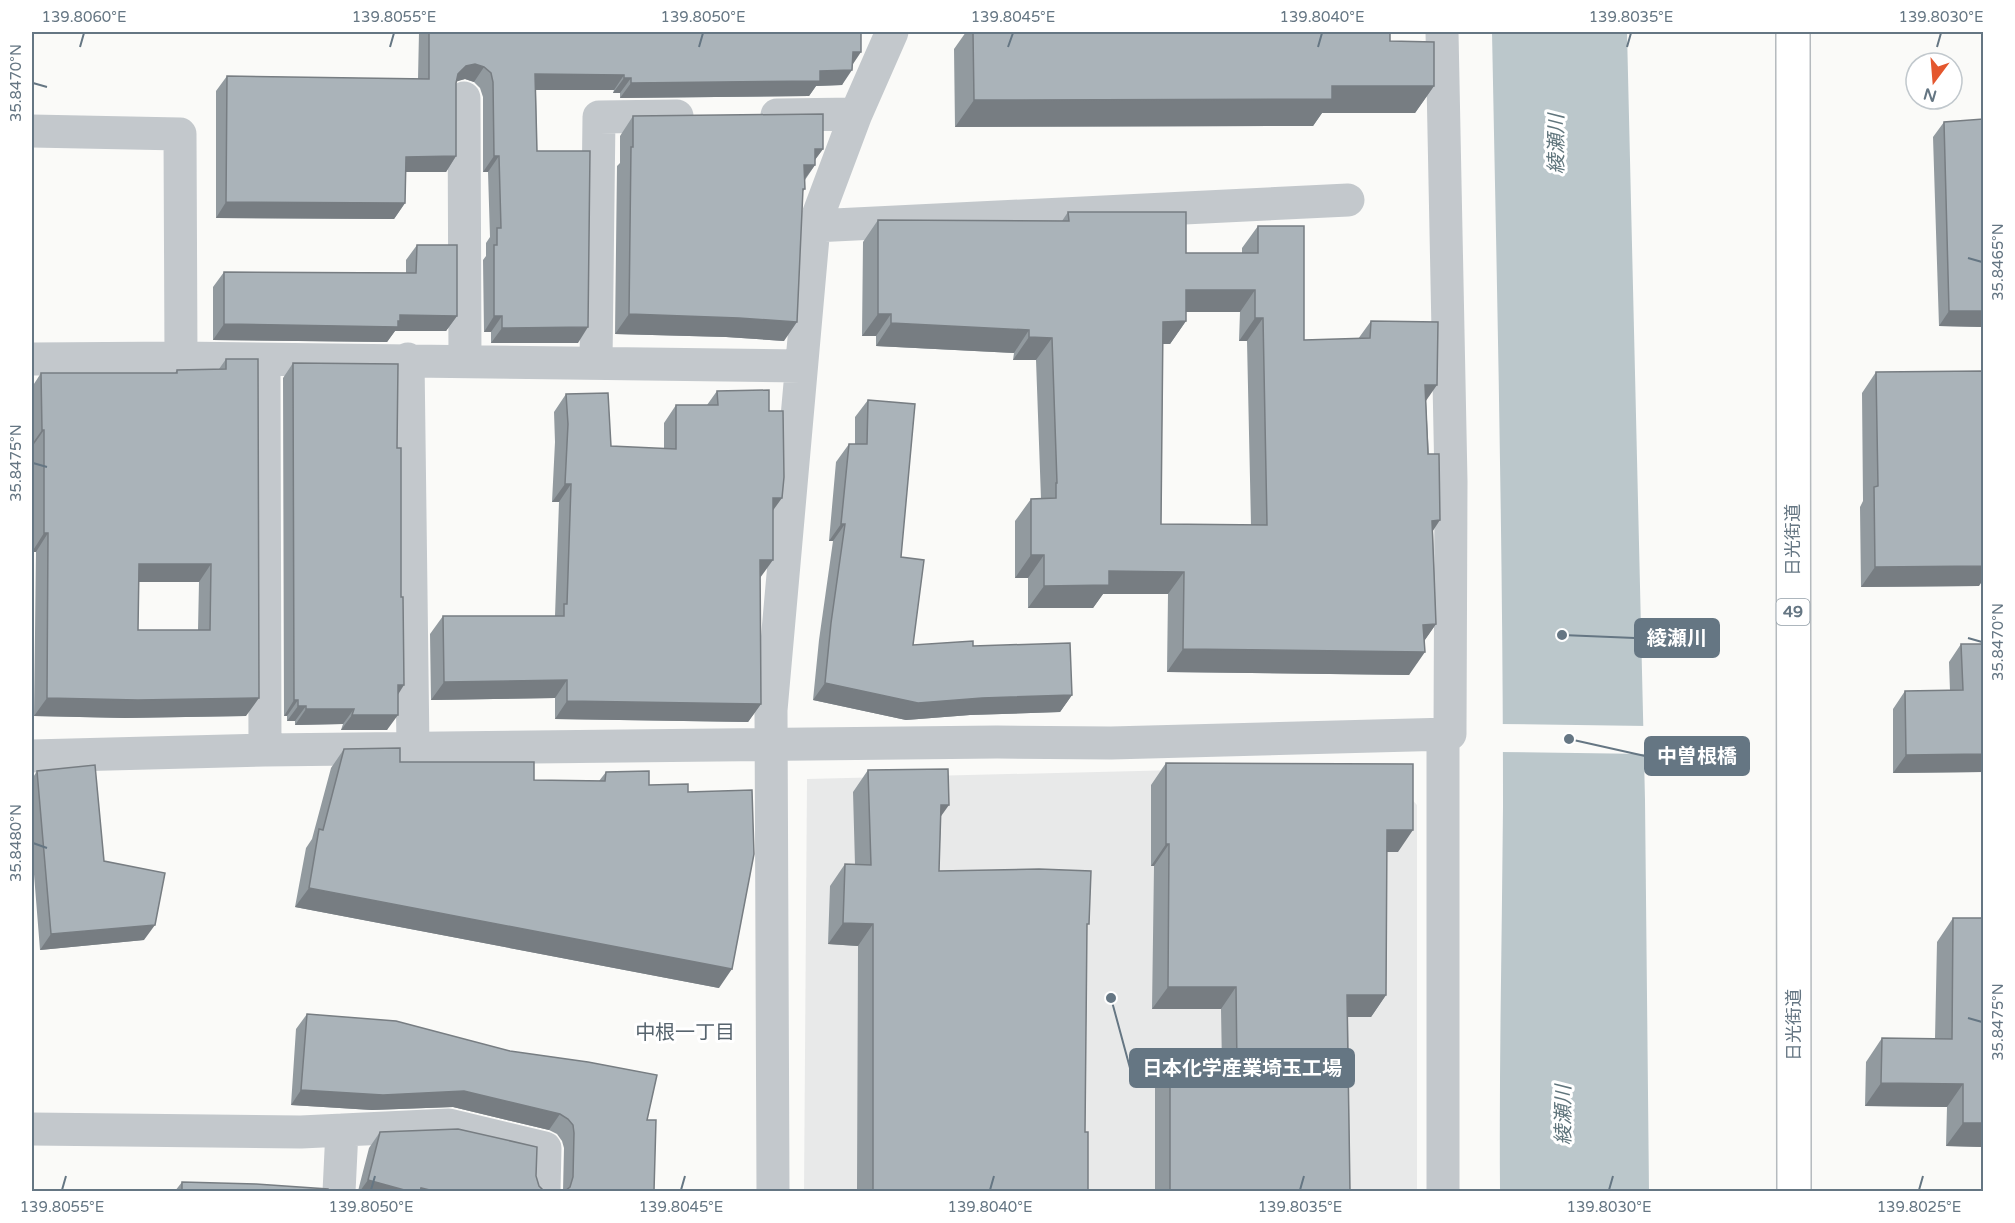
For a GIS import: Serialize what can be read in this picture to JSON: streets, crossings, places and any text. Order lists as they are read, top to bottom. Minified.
{"streets":{"main road":["日光街道","49"]},"districts":["中根一丁目"],"water":["綾瀬川"],"places":["綾瀬川","中曽根橋","日本化学産業埼玉工場"],"north":"bottom","coordinates":["139.8060°E","139.8055°E","139.8050°E","139.8045°E","139.8040°E","139.8035°E","139.8030°E","35.8470°N","35.8465°N","35.8475°N","35.8480°N","139.8025°E"]}
